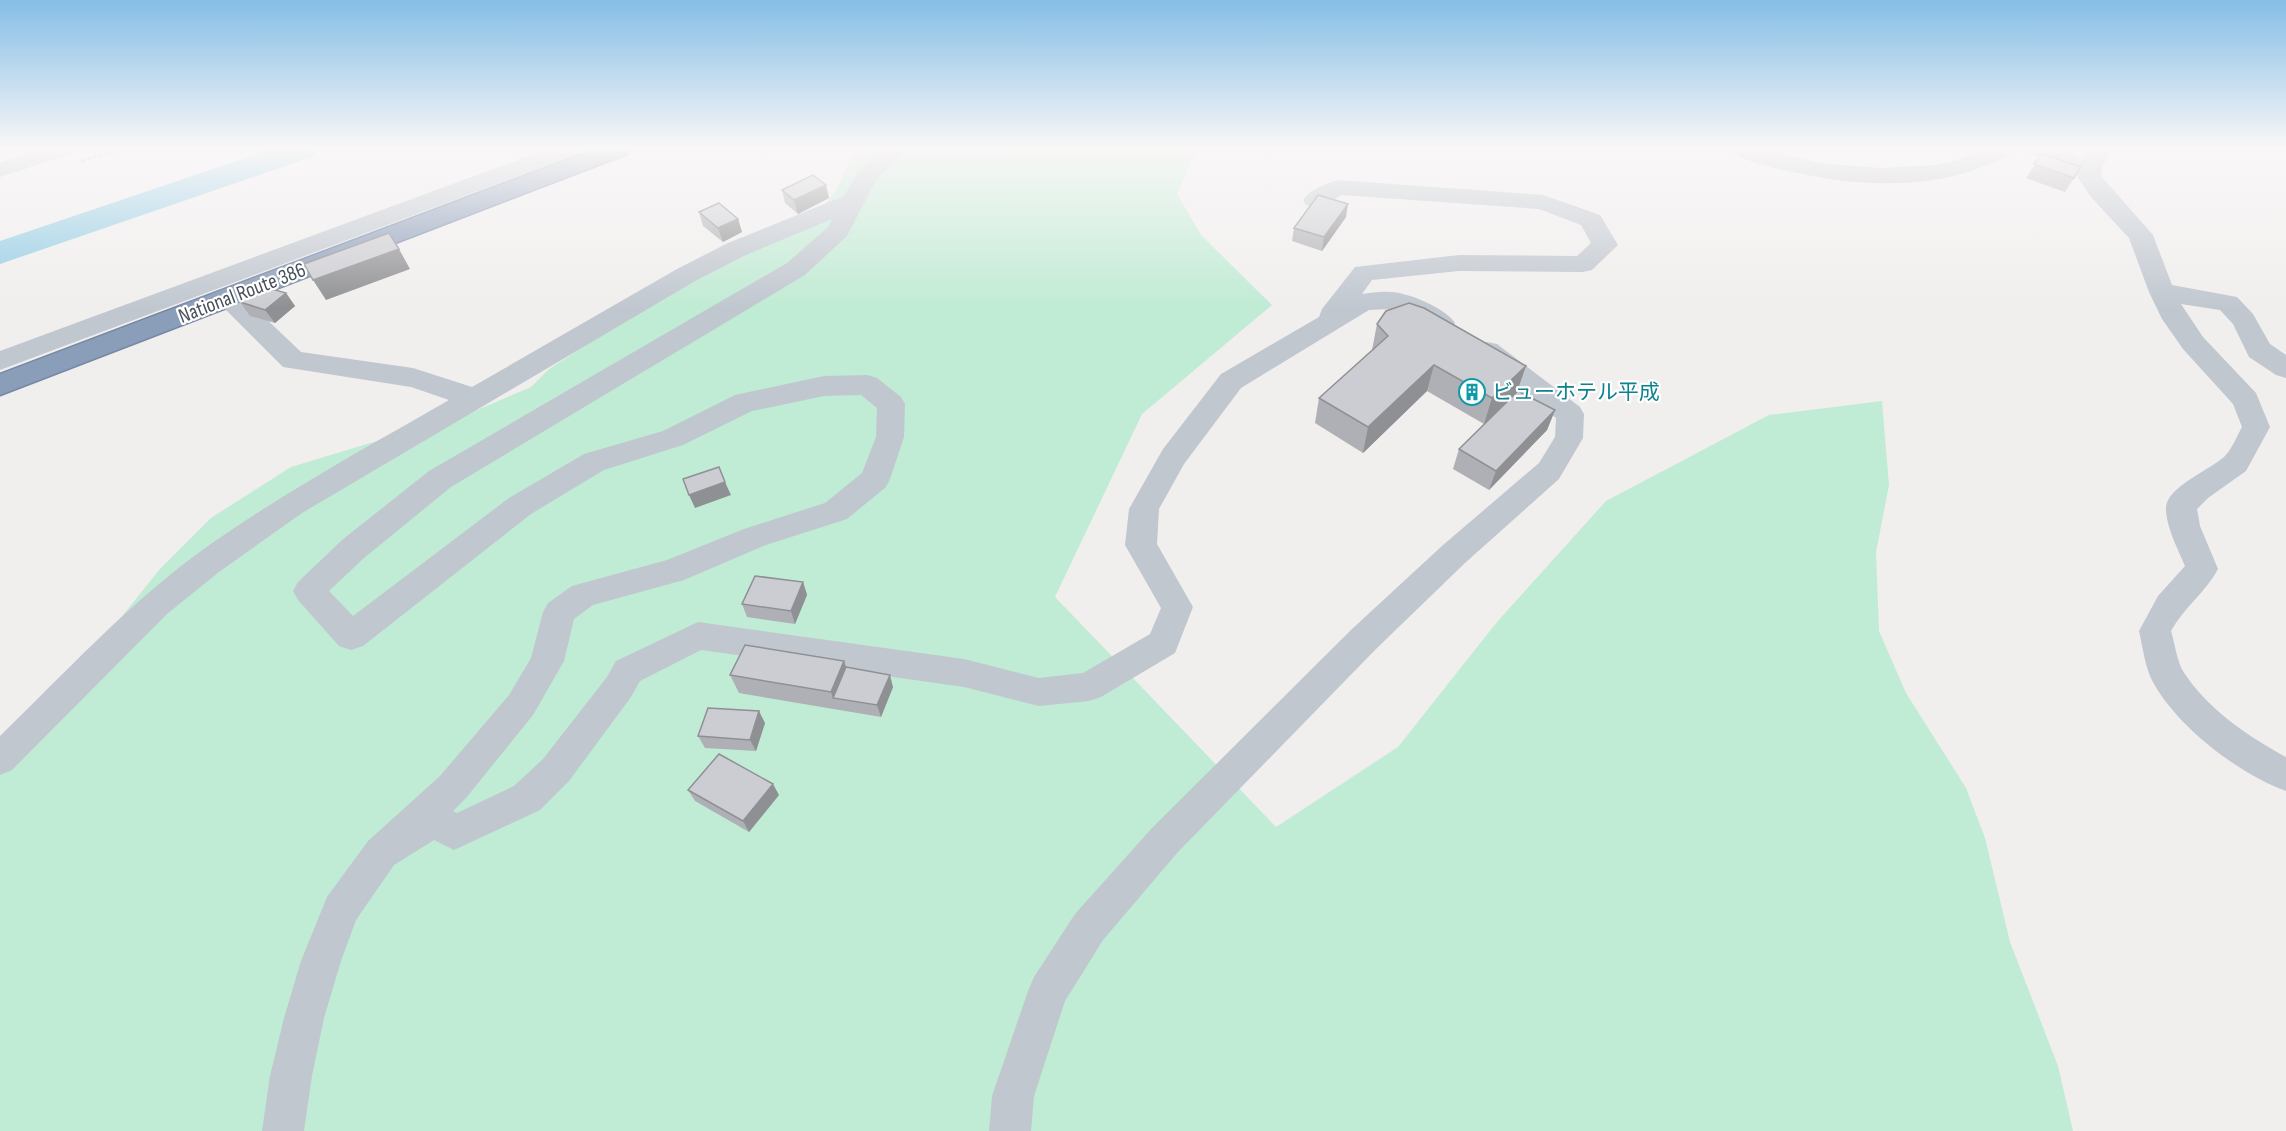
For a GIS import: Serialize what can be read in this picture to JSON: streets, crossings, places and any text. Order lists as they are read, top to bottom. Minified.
{"streets":{"highway":["National Route 386"]},"places":{"building":["ビューホテル平成"]}}
